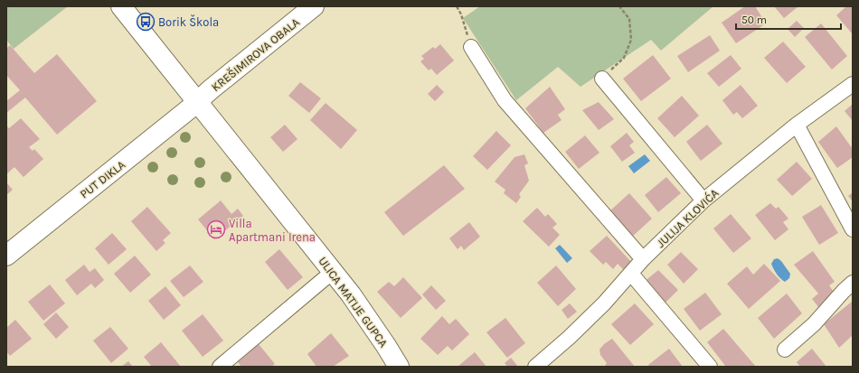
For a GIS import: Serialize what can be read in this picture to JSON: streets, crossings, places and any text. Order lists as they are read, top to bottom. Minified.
{"streets":{"street":["KREŠIMIROVA OBALA","PUT DIKLA","JULIJA KLOVIĆA","ULICA MATIJE GUPCA"]},"crossings":[["KREŠIMIROVA OBALA","PUT DIKLA"],["KREŠIMIROVA OBALA","ULICA MATIJE GUPCA"],["PUT DIKLA","ULICA MATIJE GUPCA"]],"places":{"bus stop":["Borik Škola"],"hotel":["Villa Apartmani Irena"]},"scale_bar":"50 m"}
